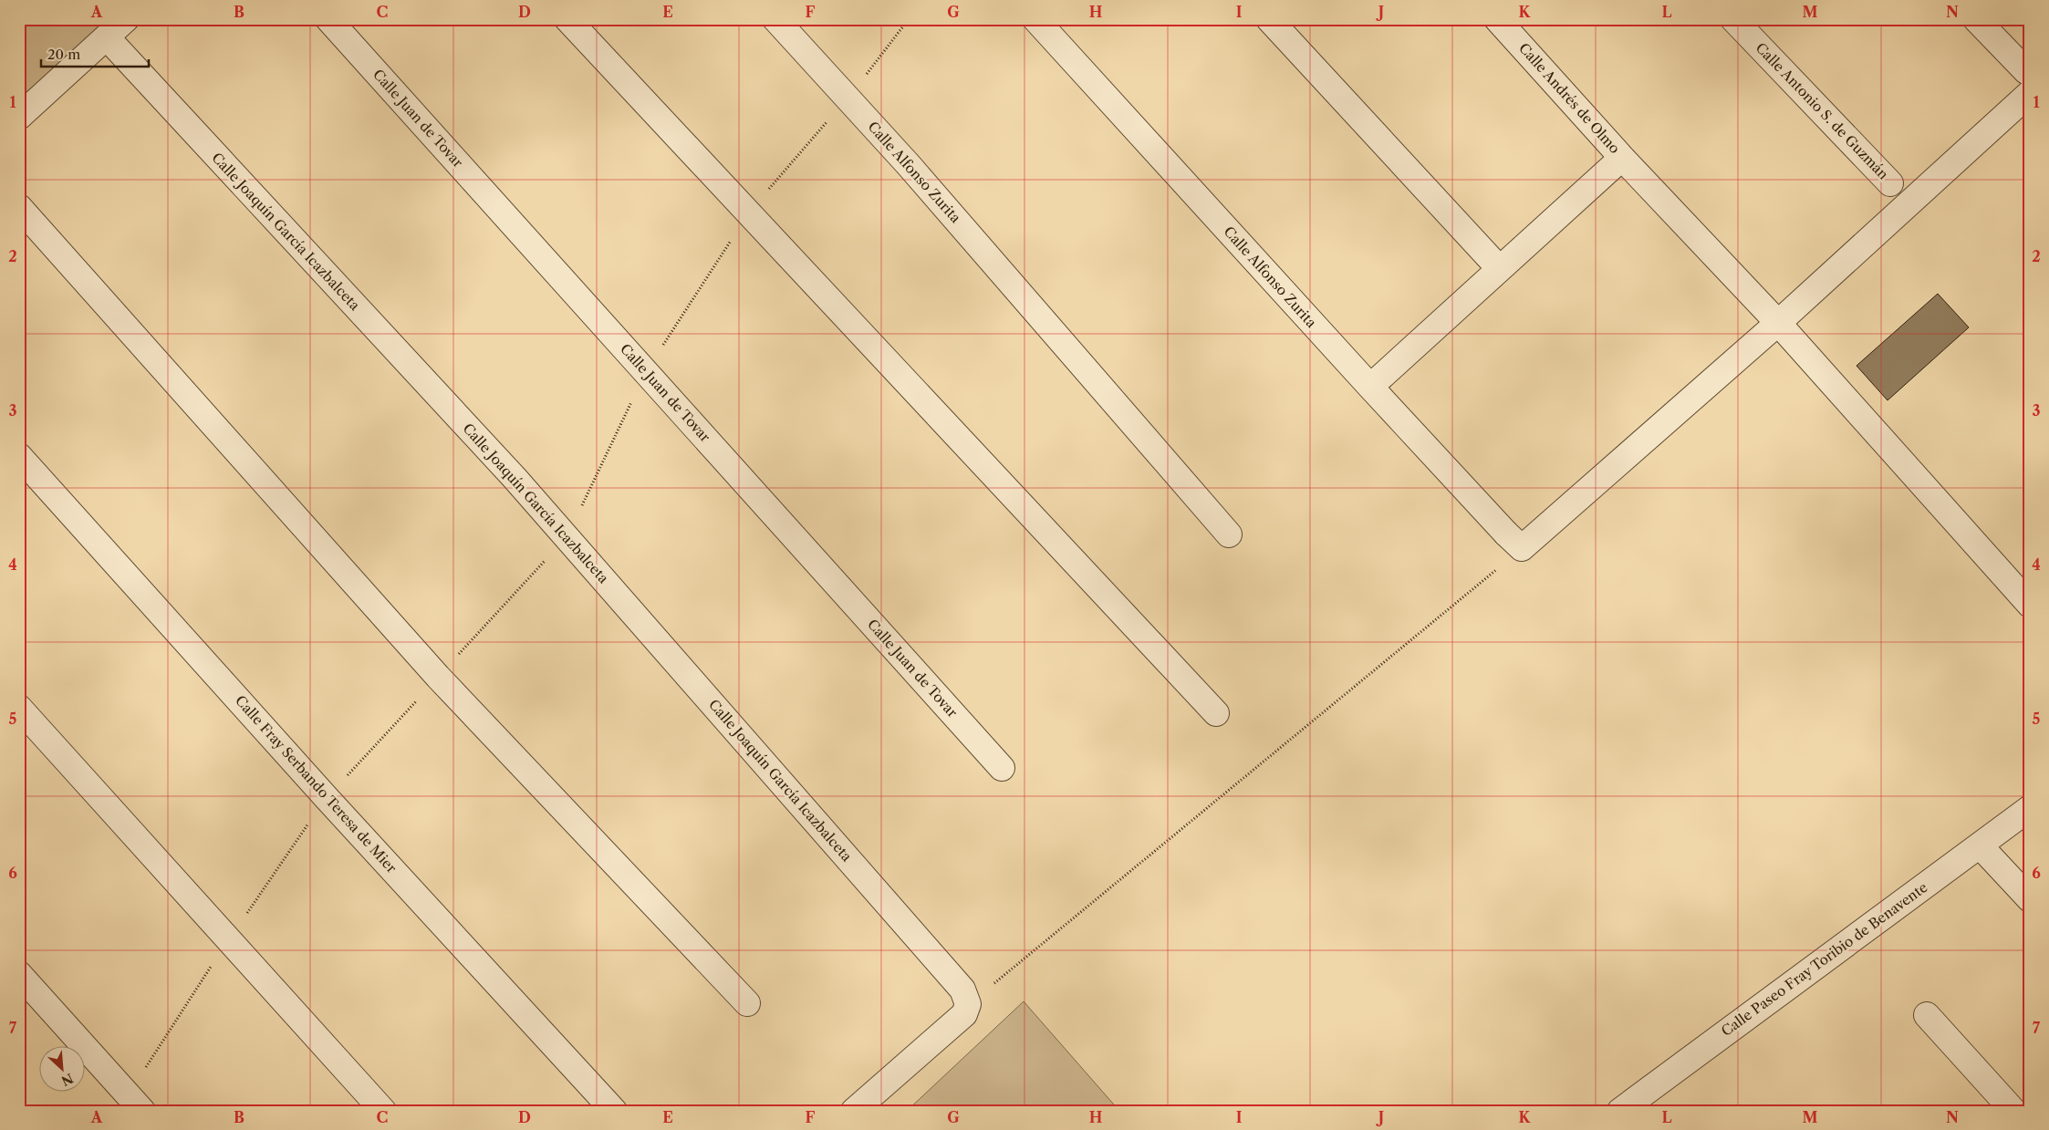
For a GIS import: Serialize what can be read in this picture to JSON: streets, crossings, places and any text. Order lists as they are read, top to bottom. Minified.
{"streets":{"street":["Calle Andrés de Olmo","Calle Antonio S. de Guzmán","Calle Juan de Tovar","Calle Alfonso Zurita","Calle Joaquín García Icazbalceta","Calle Fray Serbando Teresa de Mier","Calle Paseo Fray Toribio de Benavente"]},"scale_bar":"20 m","north":"bottom right","grid":{"columns":["A","B","C","D","E","F","G","H","I","J","K","L","M","N"],"rows":["1","2","3","4","5","6","7"]}}
